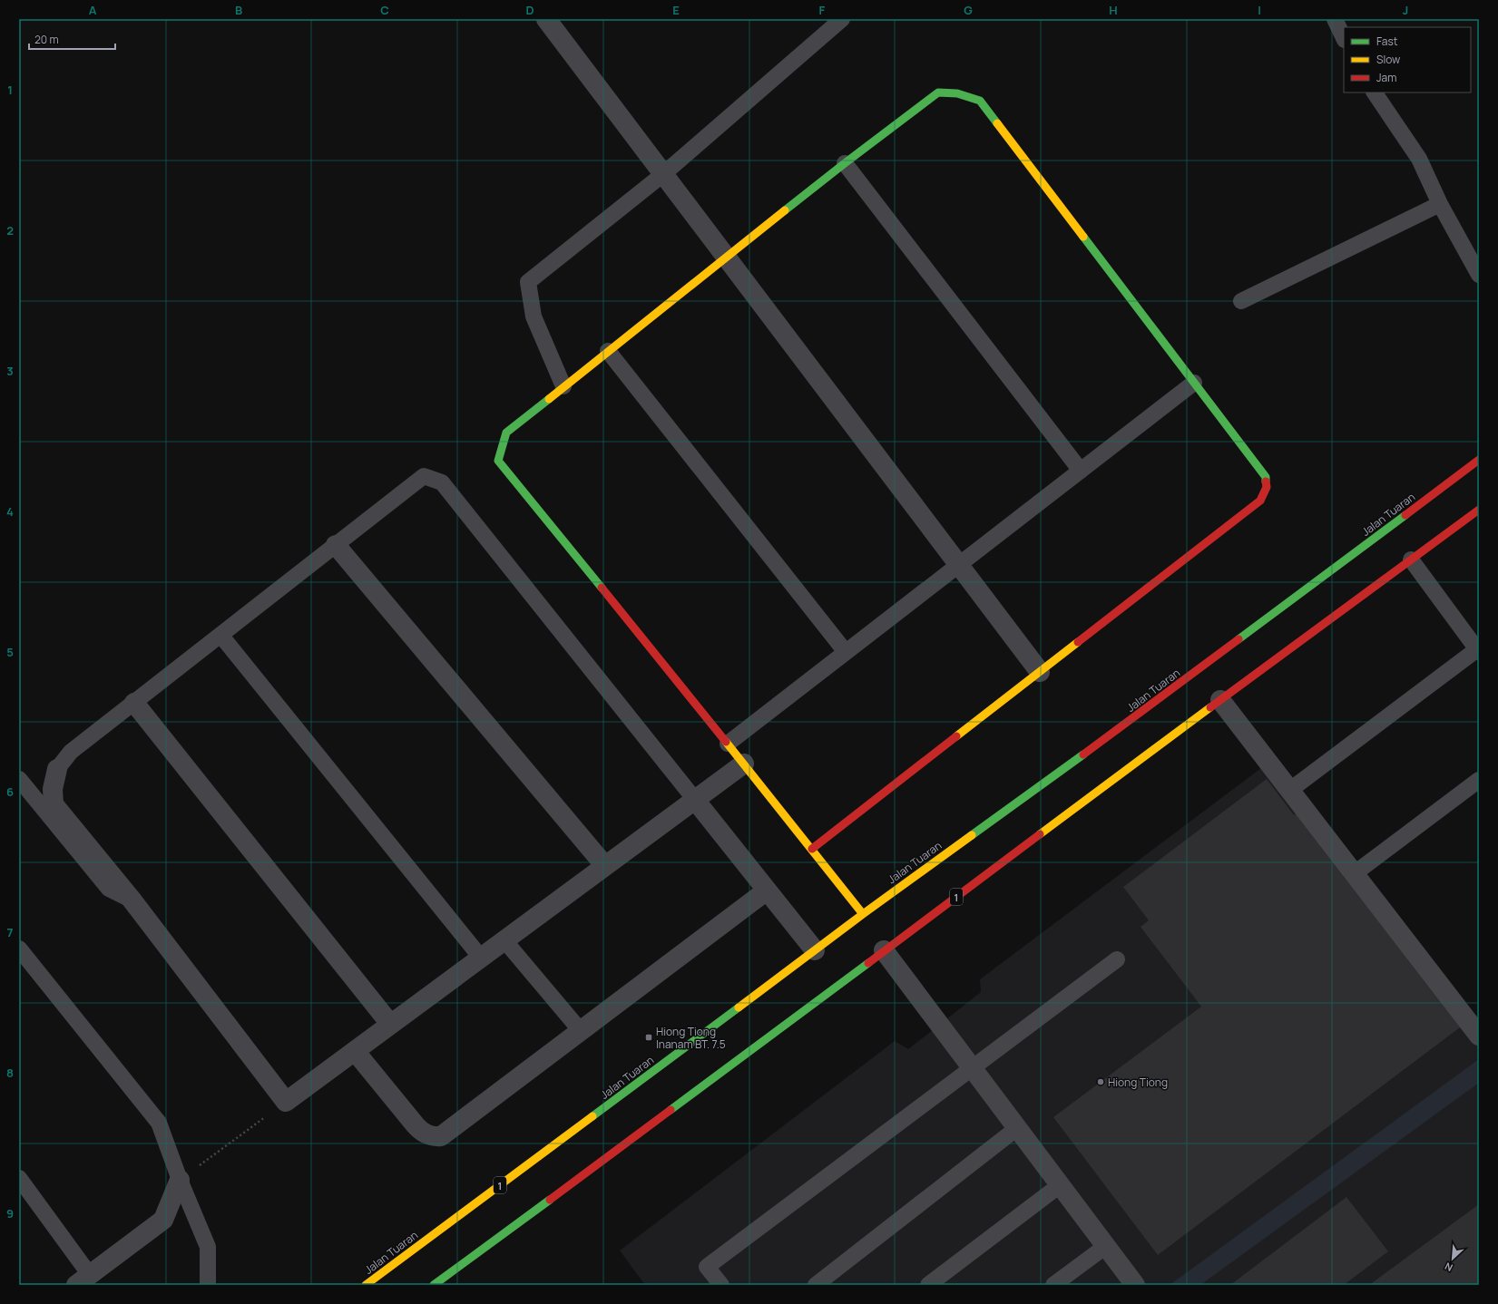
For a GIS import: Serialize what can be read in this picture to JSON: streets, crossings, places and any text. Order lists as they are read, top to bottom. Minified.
{"streets":{"main road":["Jalan Tuaran","1"]},"places":{"transit":["Hiong Tiong Inanam BT. 7.5"],"other":["Hiong Tiong"]},"legend":["Fast","Slow","Jam"],"scale_bar":"20 m","north":"bottom left","grid":{"columns":["A","B","C","D","E","F","G","H","I","J"],"rows":["1","2","3","4","5","6","7","8","9"]}}
